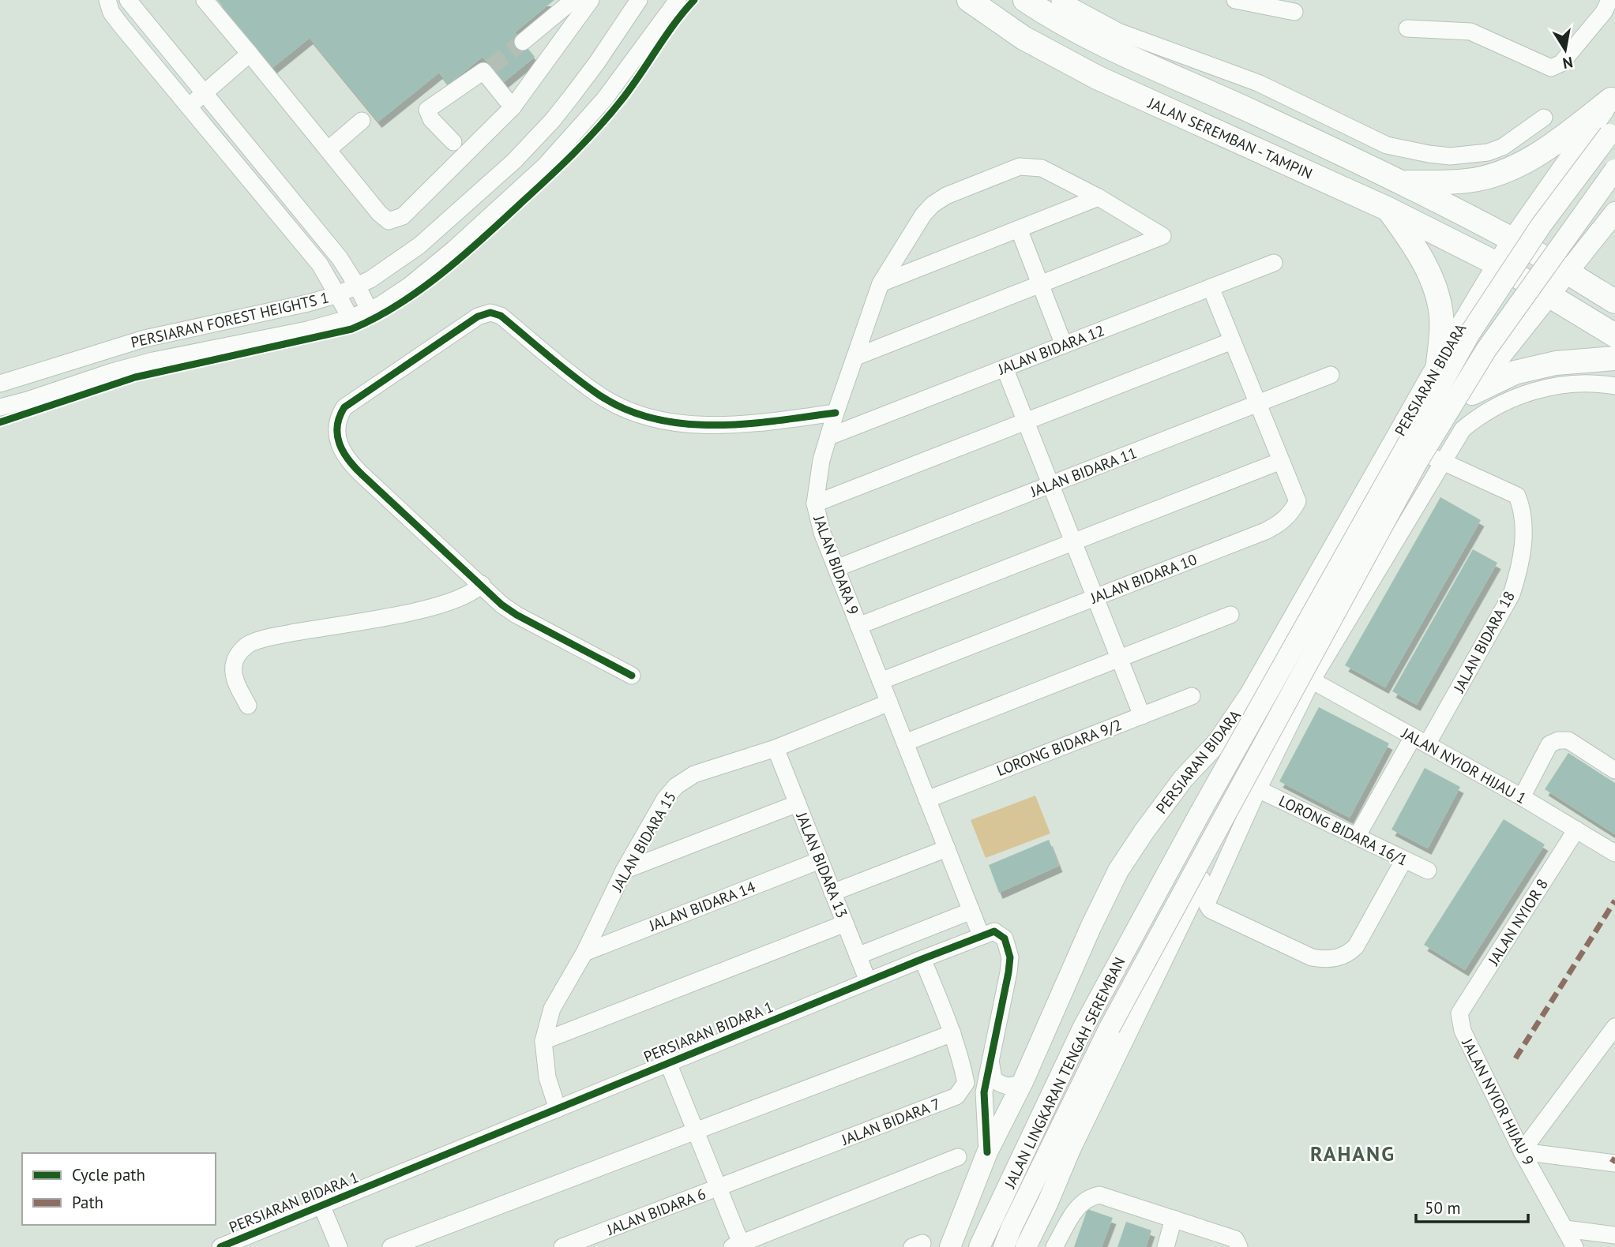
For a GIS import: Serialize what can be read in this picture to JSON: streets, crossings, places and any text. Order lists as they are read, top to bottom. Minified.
{"streets":{"highway":["JALAN SEREMBAN - TAMPIN"],"main road":["PERSIARAN BIDARA","JALAN LINGKARAN TENGAH SEREMBAN"],"street":["PERSIARAN FOREST HEIGHTS 1","JALAN BIDARA 12","JALAN BIDARA 11","JALAN BIDARA 9","JALAN BIDARA 10","JALAN BIDARA 18","LORONG BIDARA 9/2","JALAN NYIOR HIJAU 1","LORONG BIDARA 16/1","JALAN BIDARA 15","JALAN BIDARA 13","JALAN BIDARA 14","JALAN NYIOR 8","PERSIARAN BIDARA 1","JALAN NYIOR HIJAU 9","JALAN BIDARA 7","JALAN BIDARA 6"]},"crossings":[["JALAN SEREMBAN - TAMPIN","PERSIARAN BIDARA"],["JALAN BIDARA 12","JALAN BIDARA 9"],["JALAN BIDARA 12","JALAN BIDARA 10"],["PERSIARAN BIDARA","JALAN LINGKARAN TENGAH SEREMBAN"],["JALAN BIDARA 11","JALAN BIDARA 9"],["JALAN BIDARA 11","JALAN BIDARA 10"],["JALAN BIDARA 9","JALAN BIDARA 10"],["JALAN BIDARA 9","LORONG BIDARA 9/2"],["JALAN BIDARA 9","JALAN BIDARA 15"],["JALAN BIDARA 9","PERSIARAN BIDARA 1"],["JALAN BIDARA 18","JALAN NYIOR HIJAU 1"],["JALAN NYIOR HIJAU 1","JALAN NYIOR 8"],["JALAN BIDARA 15","JALAN BIDARA 13"],["JALAN BIDARA 15","JALAN BIDARA 14"],["JALAN BIDARA 15","PERSIARAN BIDARA 1"],["JALAN BIDARA 13","JALAN BIDARA 14"],["JALAN BIDARA 13","PERSIARAN BIDARA 1"],["JALAN NYIOR 8","JALAN NYIOR HIJAU 9"],["PERSIARAN BIDARA 1","JALAN BIDARA 7"],["JALAN BIDARA 7","JALAN BIDARA 6"]],"districts":["RAHANG"],"legend":["Cycle path","Path"],"scale_bar":"50 m","north":"bottom"}
